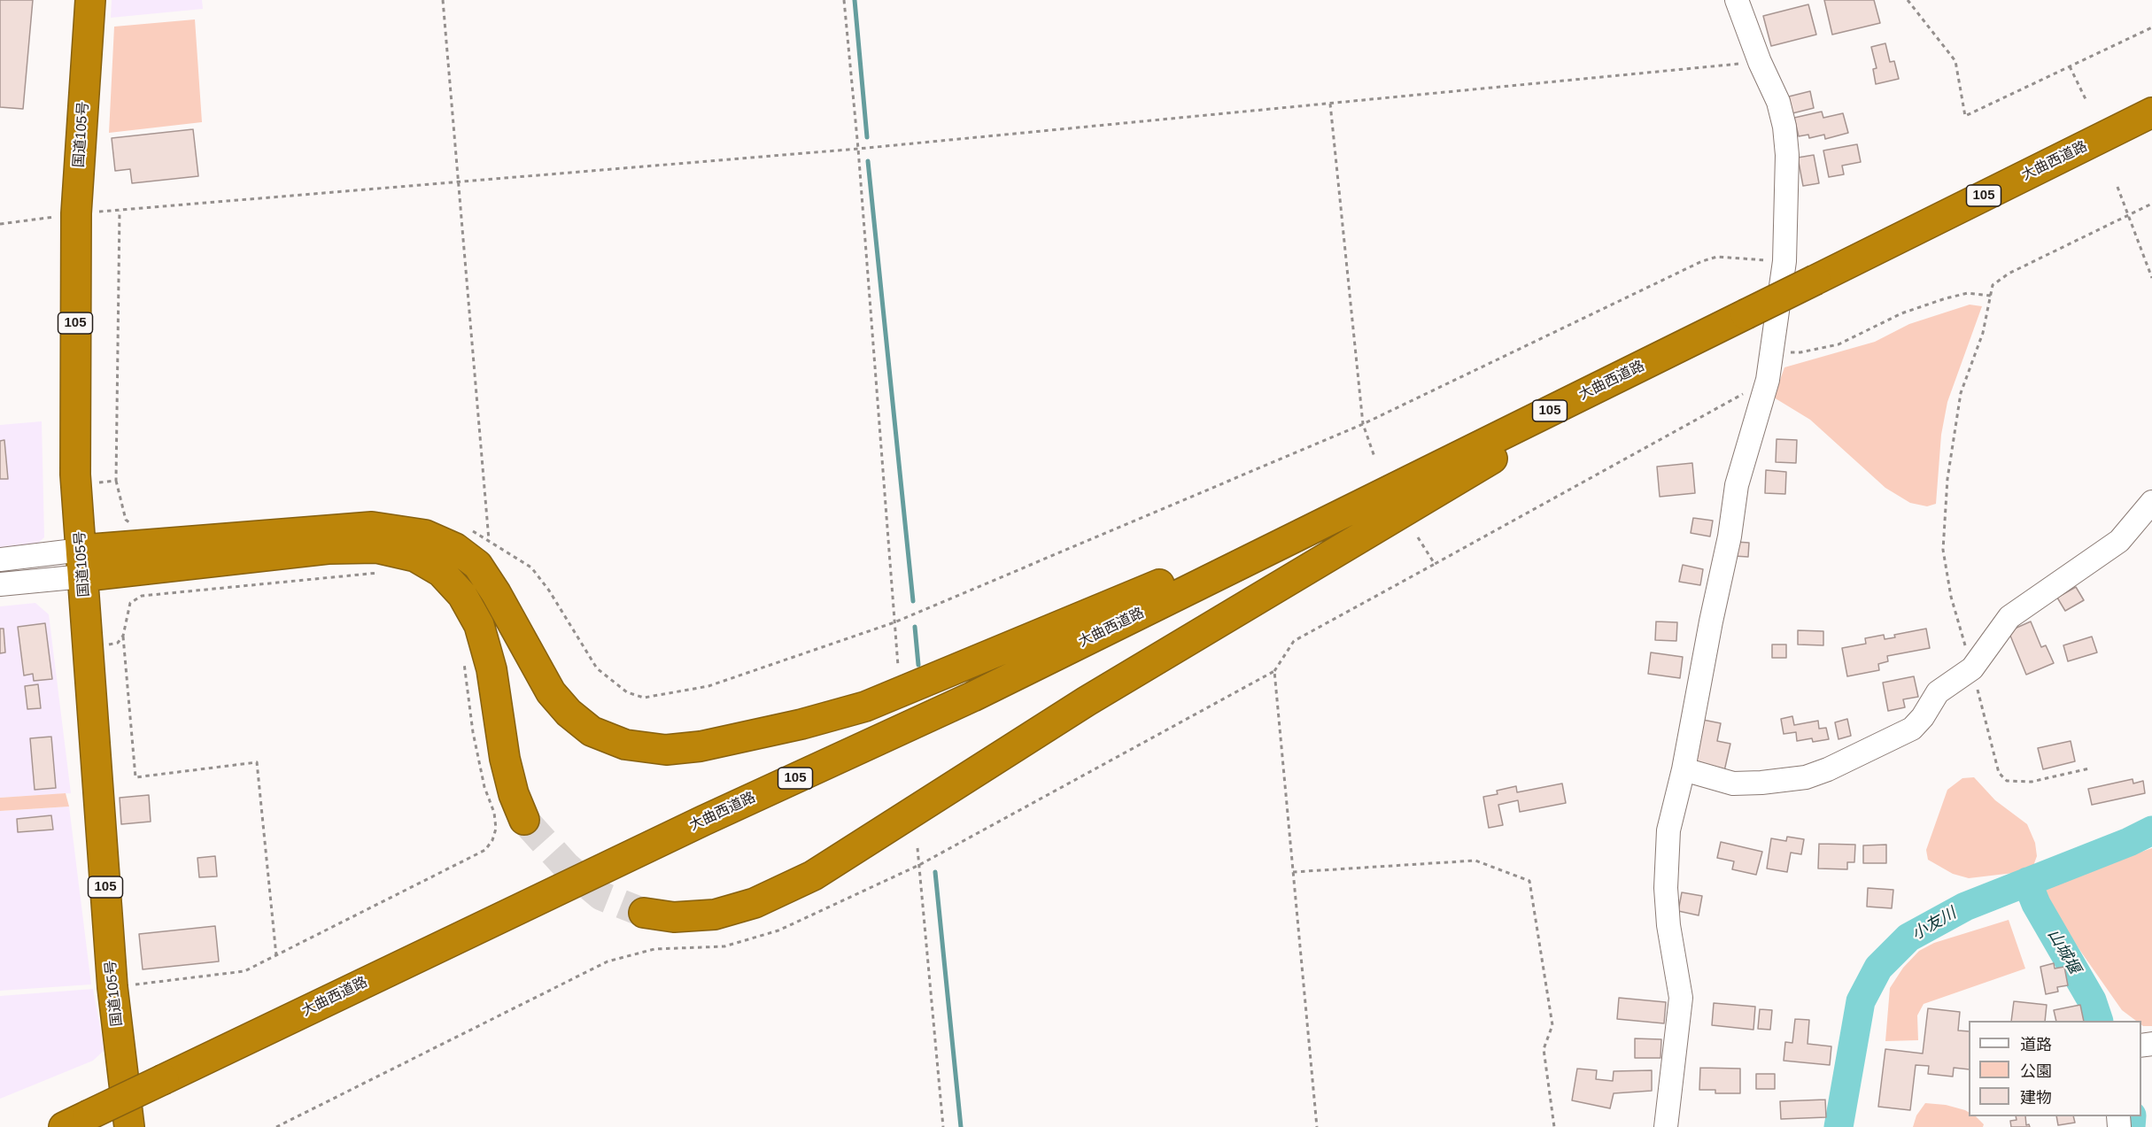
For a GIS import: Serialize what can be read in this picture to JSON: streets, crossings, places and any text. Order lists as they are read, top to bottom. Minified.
{"streets":{"highway":["国道105号","大曲西道路","105"]},"water":["小友川","山城堰"],"legend":["道路","公園","建物"]}
